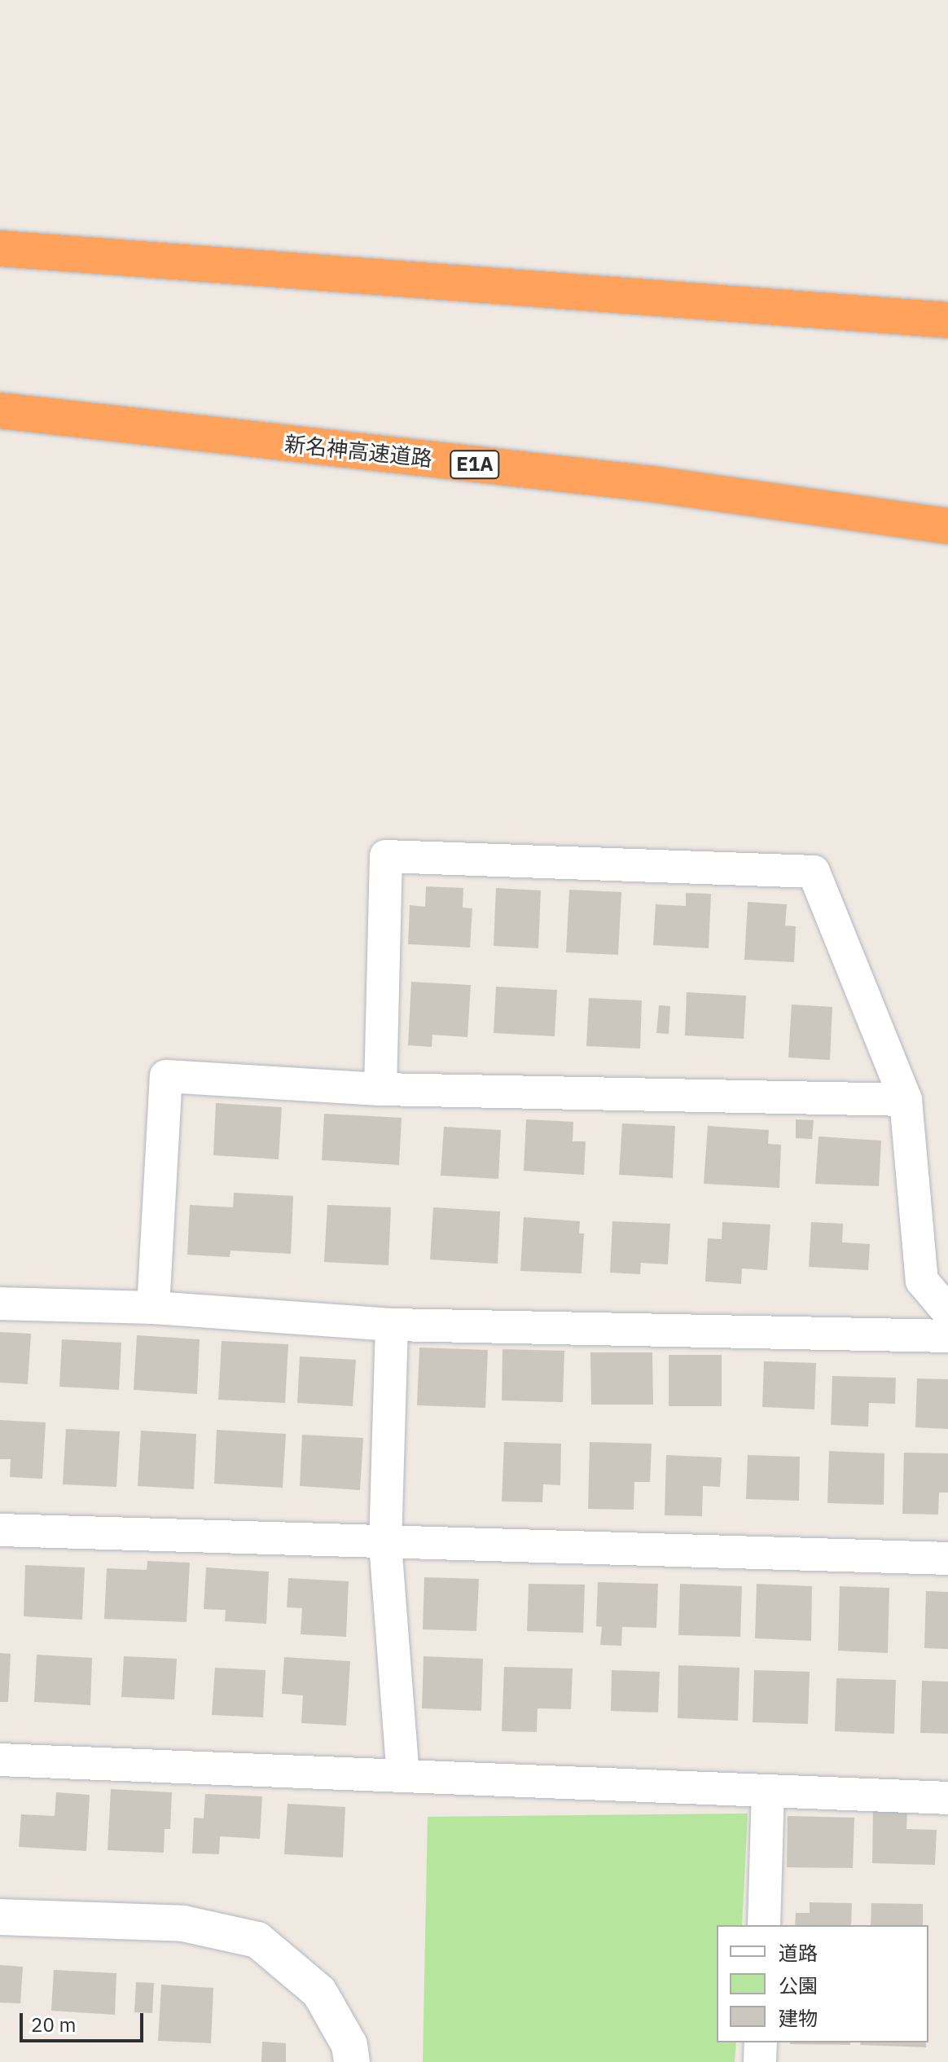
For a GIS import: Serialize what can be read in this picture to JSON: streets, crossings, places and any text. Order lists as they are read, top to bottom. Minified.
{"streets":{"highway":["新名神高速道路","E1A"]},"legend":["道路","公園","建物"],"scale_bar":"20 m"}
